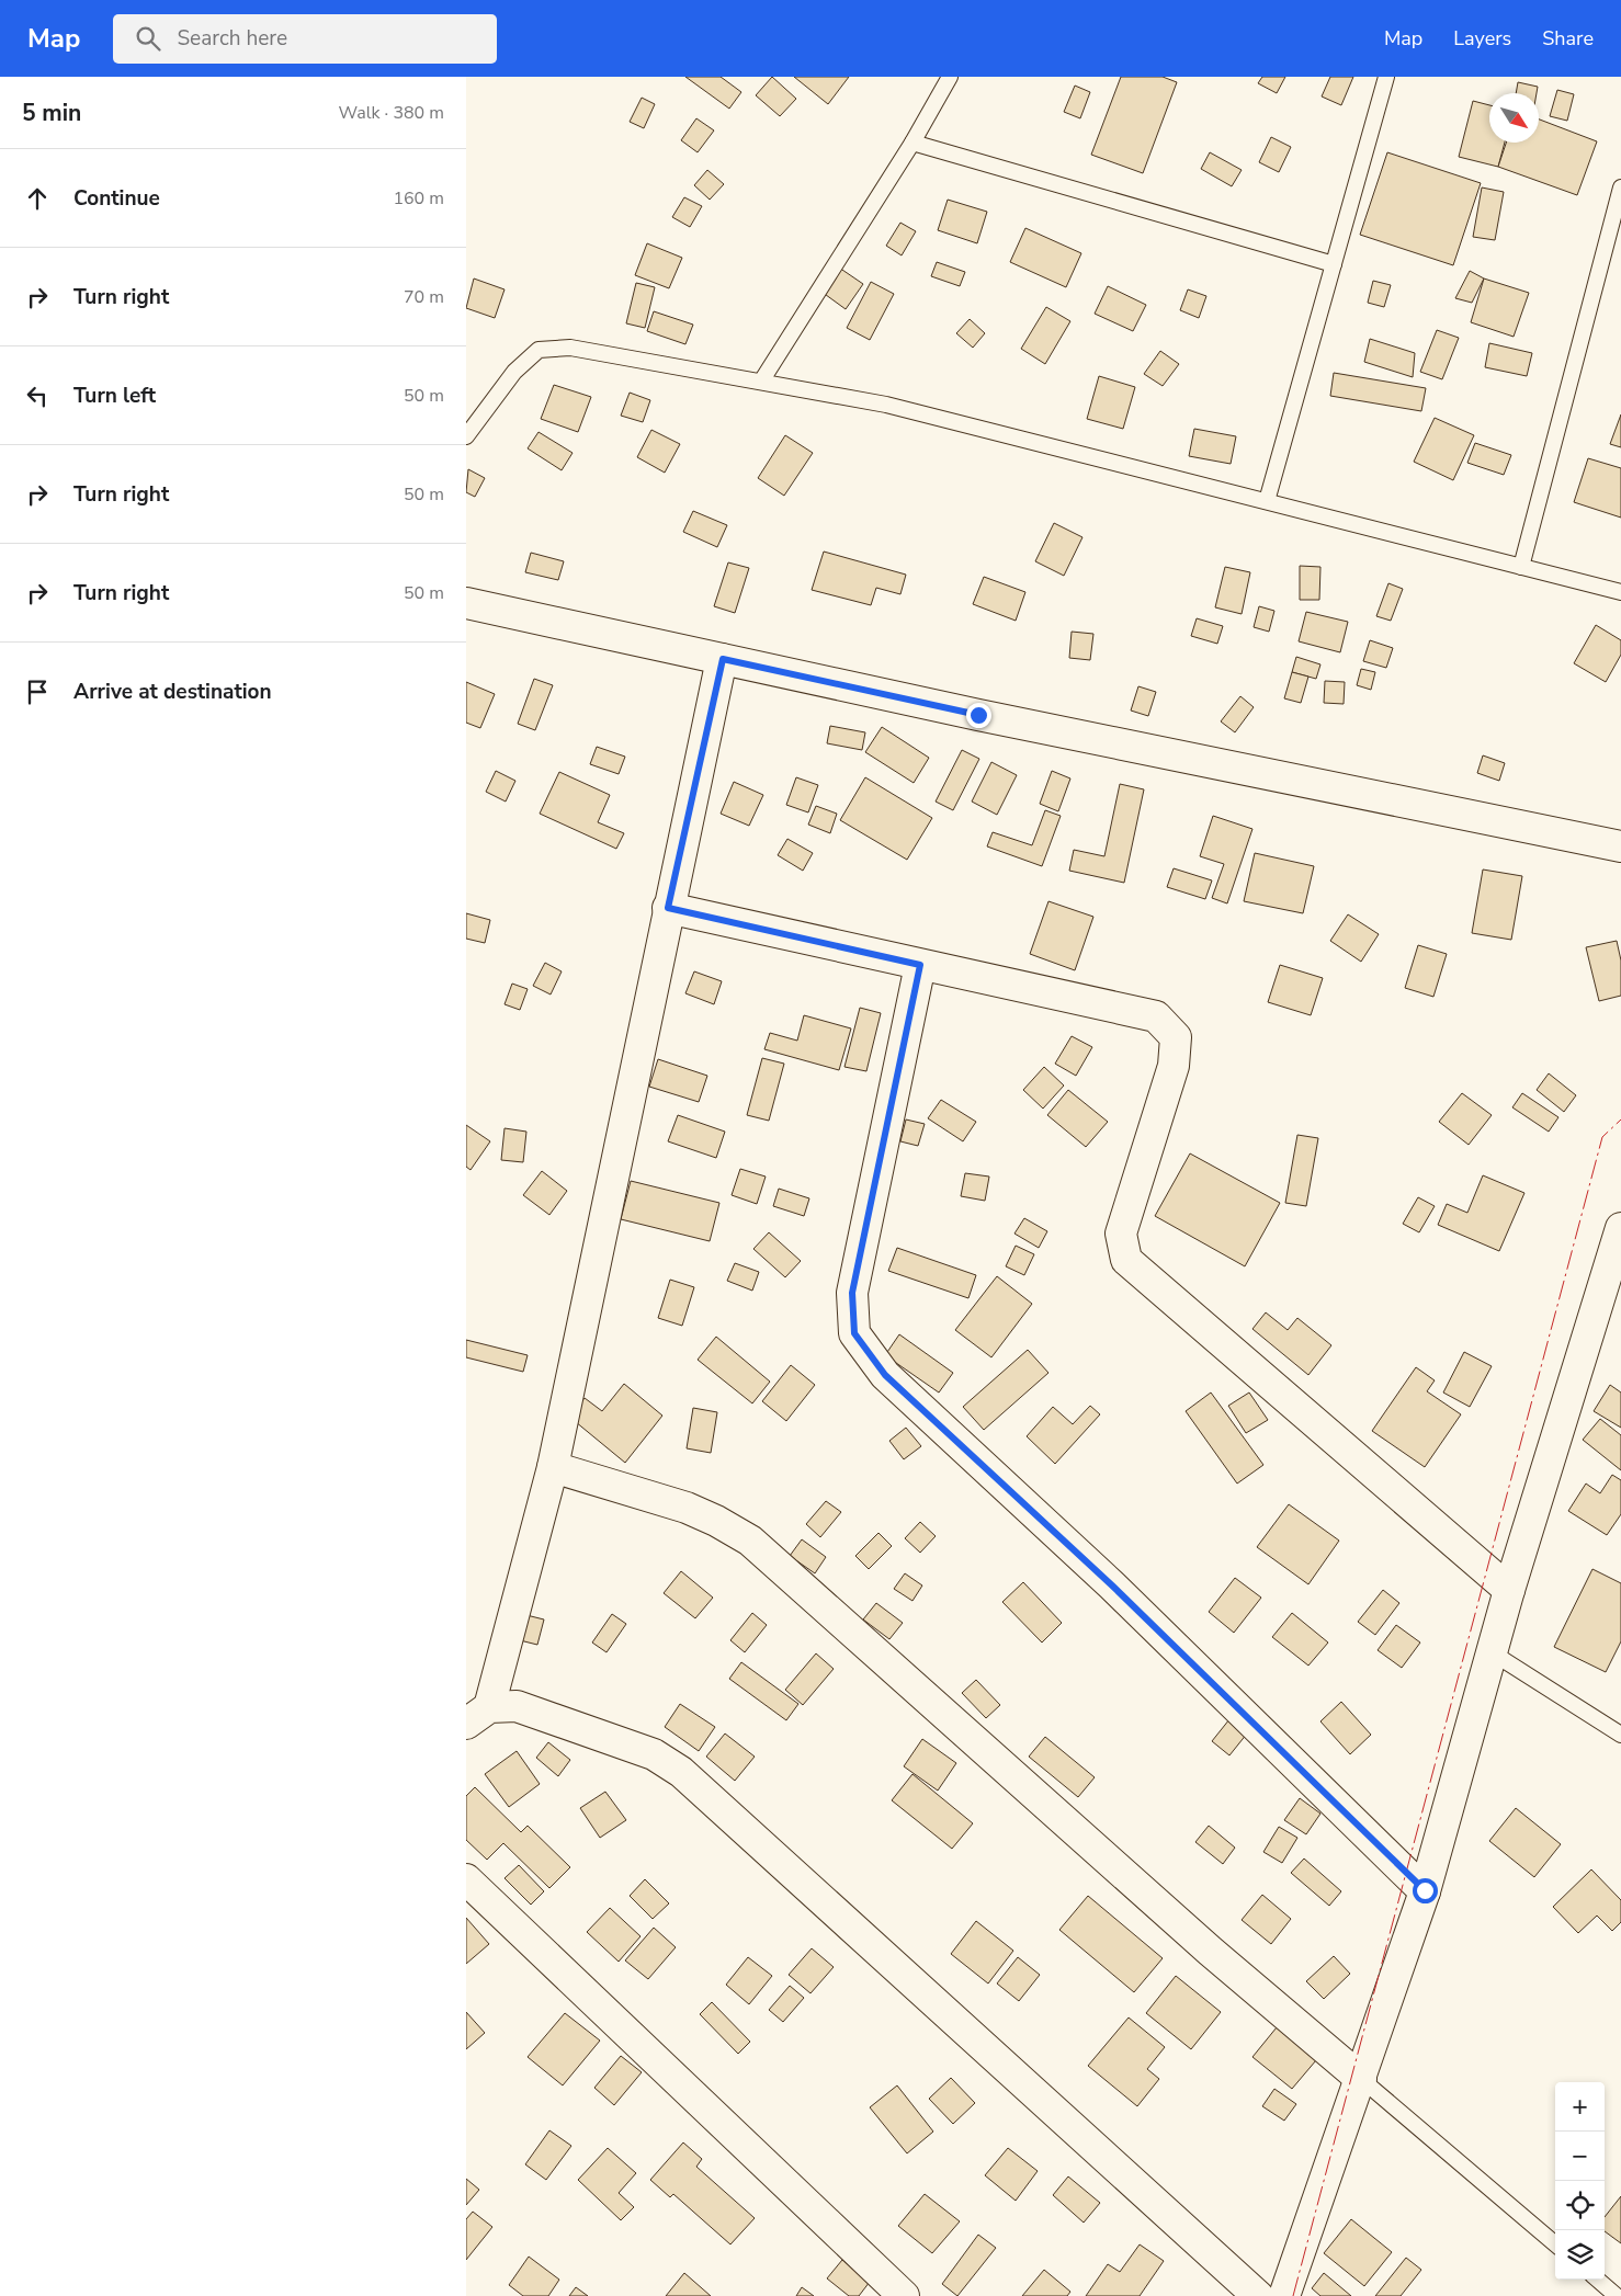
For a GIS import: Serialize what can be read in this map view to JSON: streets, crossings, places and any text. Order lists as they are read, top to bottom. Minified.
{"north":"bottom right","page":{"header":"Map","search":"Search here","nav":["Map","Layers","Share"],"heading":["5 min","Walk · 380 m"],"list":[["Continue","160 m"],["Turn right","70 m"],["Turn left","50 m"],["Turn right","50 m"],["Turn right","50 m"],"Arrive at destination"],"map_buttons":["+","−"]}}
